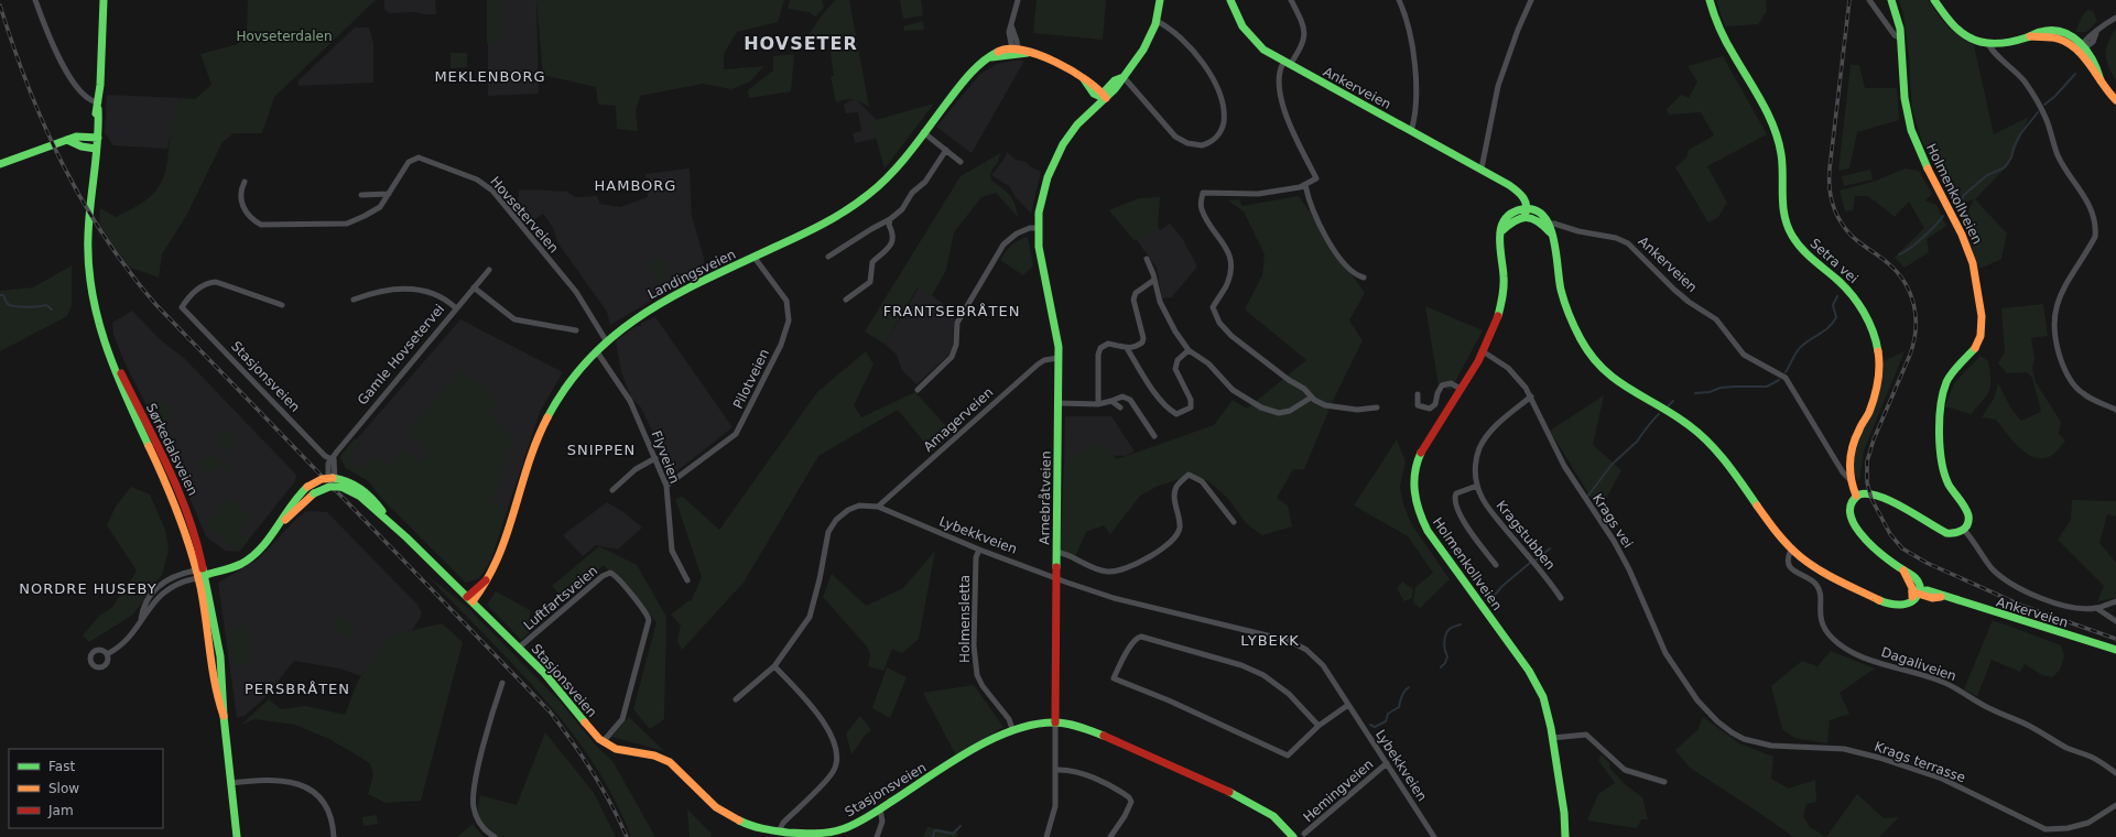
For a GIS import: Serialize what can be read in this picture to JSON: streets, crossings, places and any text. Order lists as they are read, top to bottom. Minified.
{"streets":{"main road":["Ankerveien","Holmenkollveien","Setra vei","Landingsveien","Stasjonsveien","Sørkedalsveien","Arnebråtveien"],"street":["Hovseterveien","Gamle Hovsetervei","Pilotveien","Amagerveien","Flyveien","Krags vei","Lybekkveien","Kragstubben","Luftfartsveien","Holmensletta","Dagaliveien","Krags terrasse","Hemingveien"]},"crossings":[["Ankerveien","Holmenkollveien"],["Ankerveien","Setra vei"],["Holmenkollveien","Krags vei"],["Hovseterveien","Landingsveien"],["Landingsveien","Stasjonsveien"],["Landingsveien","Pilotveien"],["Landingsveien","Flyveien"],["Gamle Hovsetervei","Stasjonsveien"],["Stasjonsveien","Arnebråtveien"],["Stasjonsveien","Luftfartsveien"],["Stasjonsveien","Holmensletta"],["Pilotveien","Flyveien"],["Amagerveien","Arnebråtveien"],["Amagerveien","Lybekkveien"],["Arnebråtveien","Lybekkveien"],["Krags vei","Kragstubben"],["Krags vei","Krags terrasse"],["Lybekkveien","Holmensletta"],["Lybekkveien","Hemingveien"]],"districts":["HOVSETER","MEKLENBORG","HAMBORG","FRANTSEBRÅTEN","SNIPPEN","NORDRE HUSEBY","LYBEKK","PERSBRÅTEN"],"parks":["Hovseterdalen"],"legend":["Fast","Slow","Jam"]}
